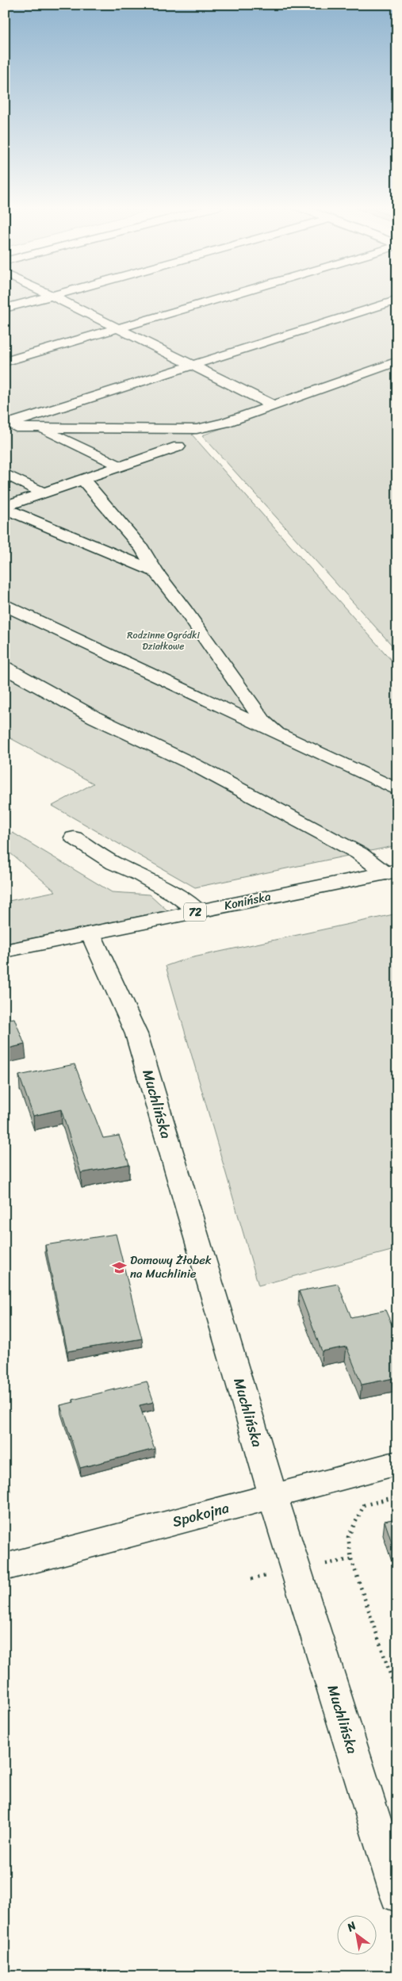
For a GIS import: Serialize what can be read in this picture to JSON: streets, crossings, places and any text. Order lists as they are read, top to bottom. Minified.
{"streets":{"street":["Konińska","72","Muchlińska","Spokojna"]},"crossings":[["Konińska","Muchlińska"],["Muchlińska","Spokojna"]],"parks":["Rodzinne Ogródki Działkowe"],"places":{"school or university":["Domowy Żłobek na Muchlinie"]},"north":"top left"}
